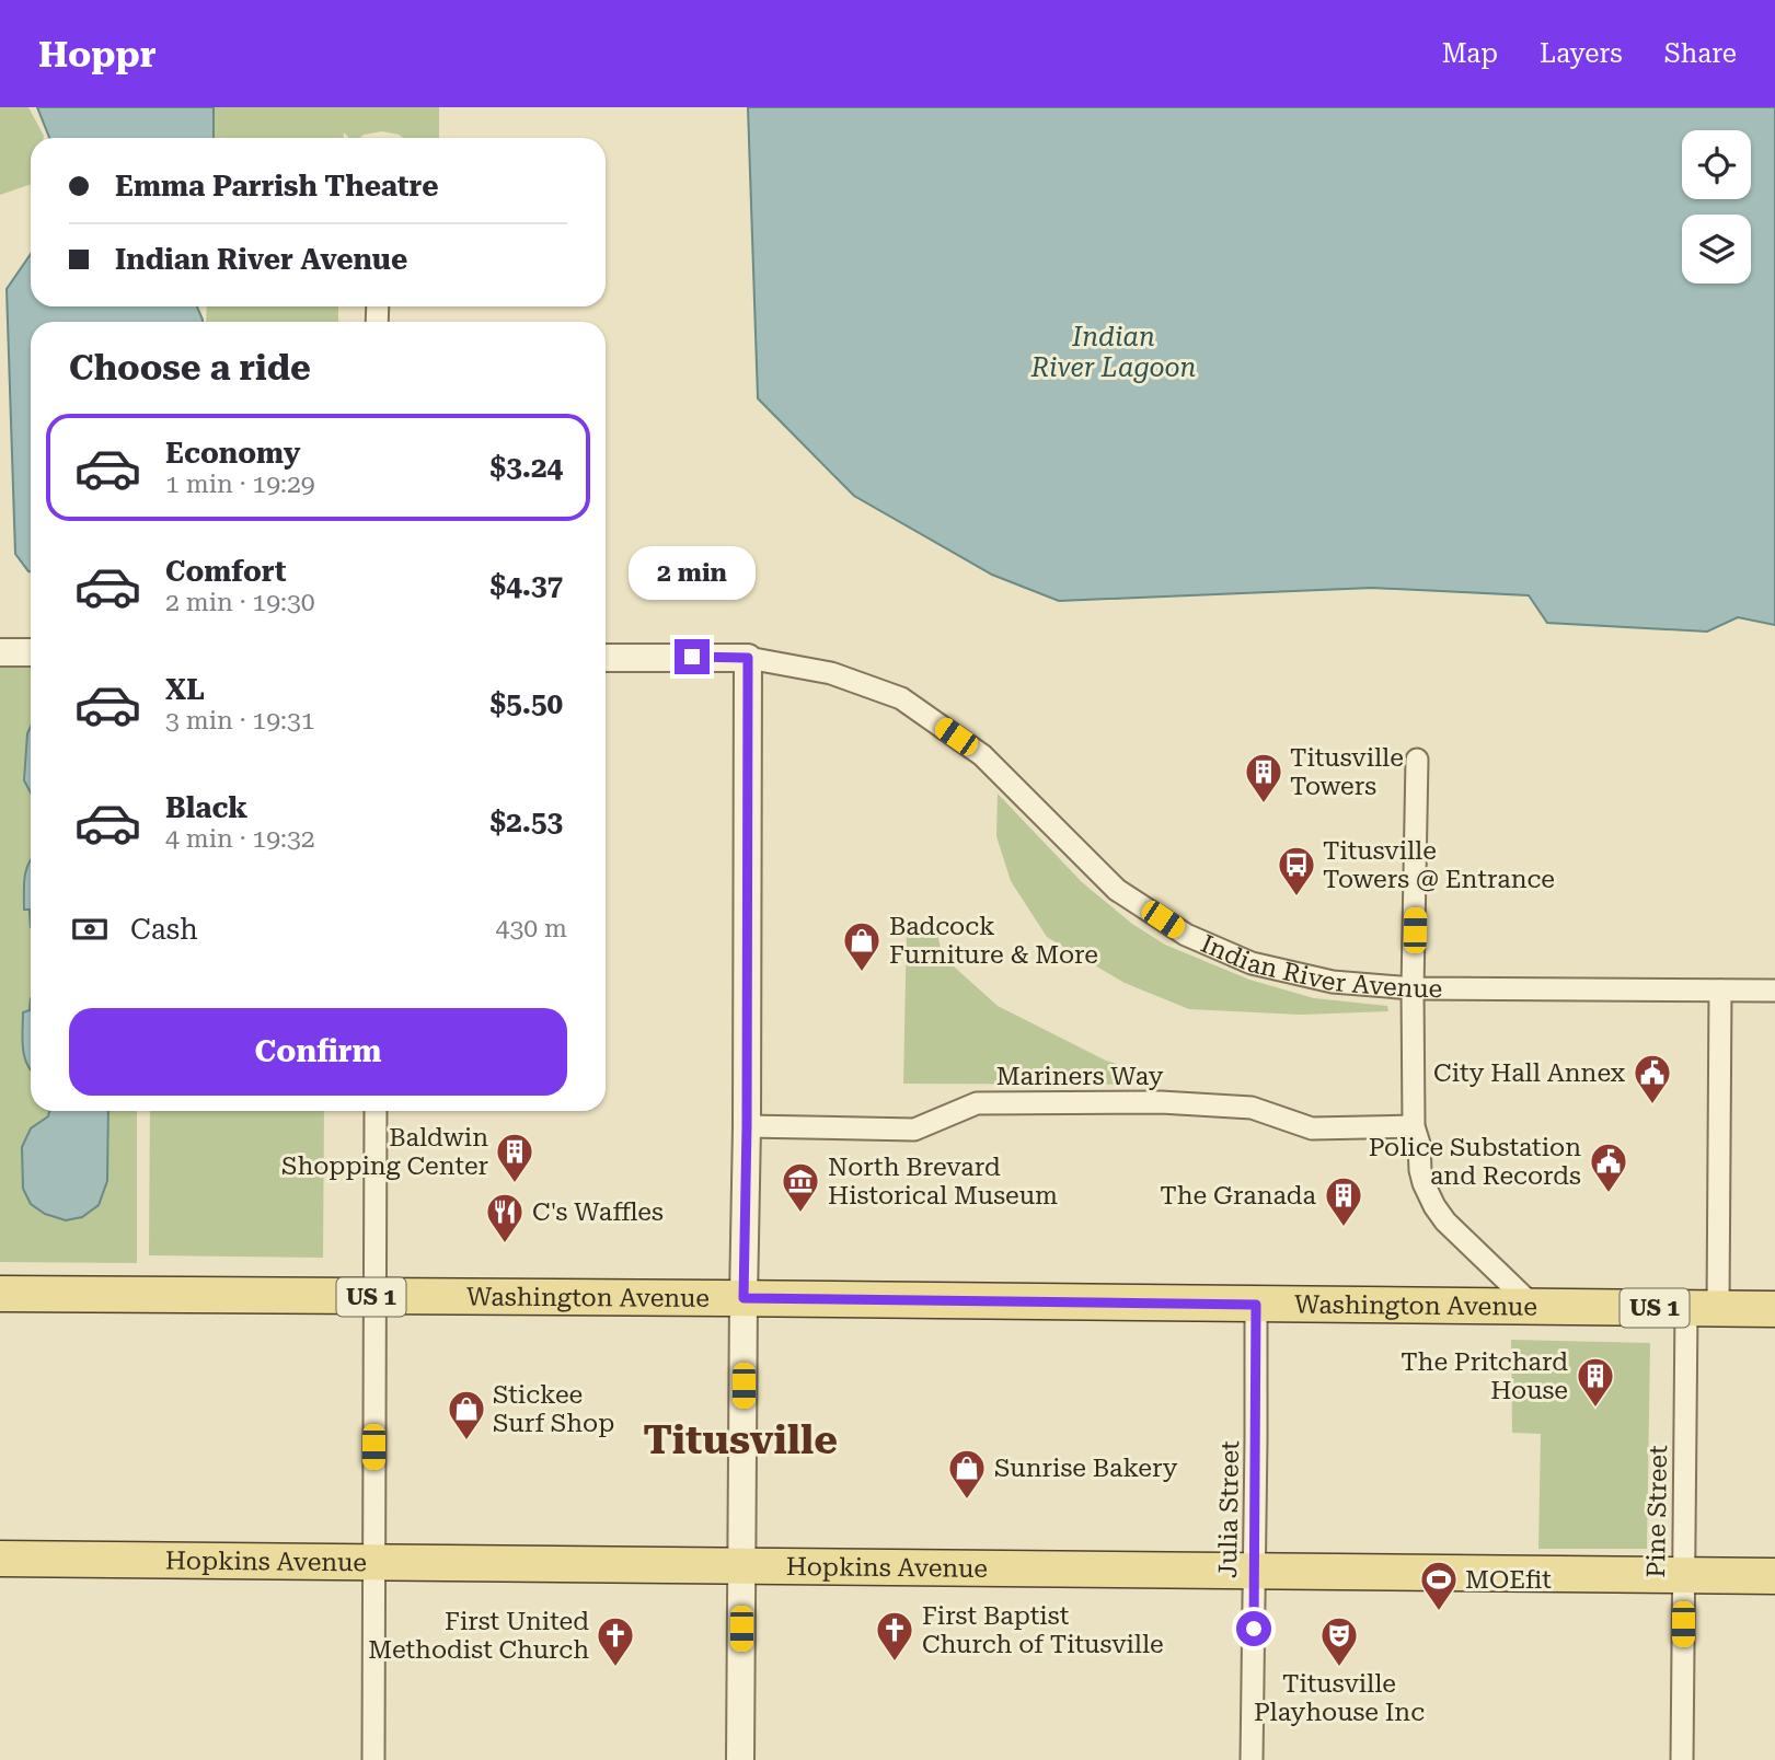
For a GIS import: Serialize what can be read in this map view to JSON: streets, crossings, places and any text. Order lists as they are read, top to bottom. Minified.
{"streets":{"main road":["US 1","Washington Avenue","Hopkins Avenue"],"street":["Indian River Avenue","Mariners Way","Julia Street","Pine Street"]},"crossings":[["Indian River Avenue","Pine Street"],["Washington Avenue","Julia Street"],["Washington Avenue","Pine Street"],["Julia Street","Hopkins Avenue"],["Pine Street","Hopkins Avenue"]],"districts":["Titusville"],"water":["Indian River Lagoon"],"places":{"building":["Titusville Towers","Baldwin Shopping Center","The Granada","The Pritchard House"],"bus stop":["Titusville Towers @ Entrance"],"shop":["Badcock Furniture & More","Stickee Surf Shop","Sunrise Bakery"],"public building":["City Hall Annex","Police Substation and Records"],"museum":["North Brevard Historical Museum"],"restaurant":["C's Waffles"],"sports":["MOEfit"],"church":["First Baptist Church of Titusville","First United Methodist Church"],"theatre":["Titusville Playhouse Inc"]},"page":{"header":"Hoppr","nav":["Map","Layers","Share"],"banner":["Emma Parrish Theatre","Indian River Avenue"],"heading":"Choose a ride","list":[{"name":"Economy","note":"1 min · 19:29","value":"$3.24"},{"name":"Comfort","note":"2 min · 19:30","value":"$4.37"},{"name":"XL","note":"3 min · 19:31","value":"$5.50"},{"name":"Black","note":"4 min · 19:32","value":"$2.53"}],"bubble":"2 min","pay":["Cash","430 m"],"buttons":"Confirm"}}
